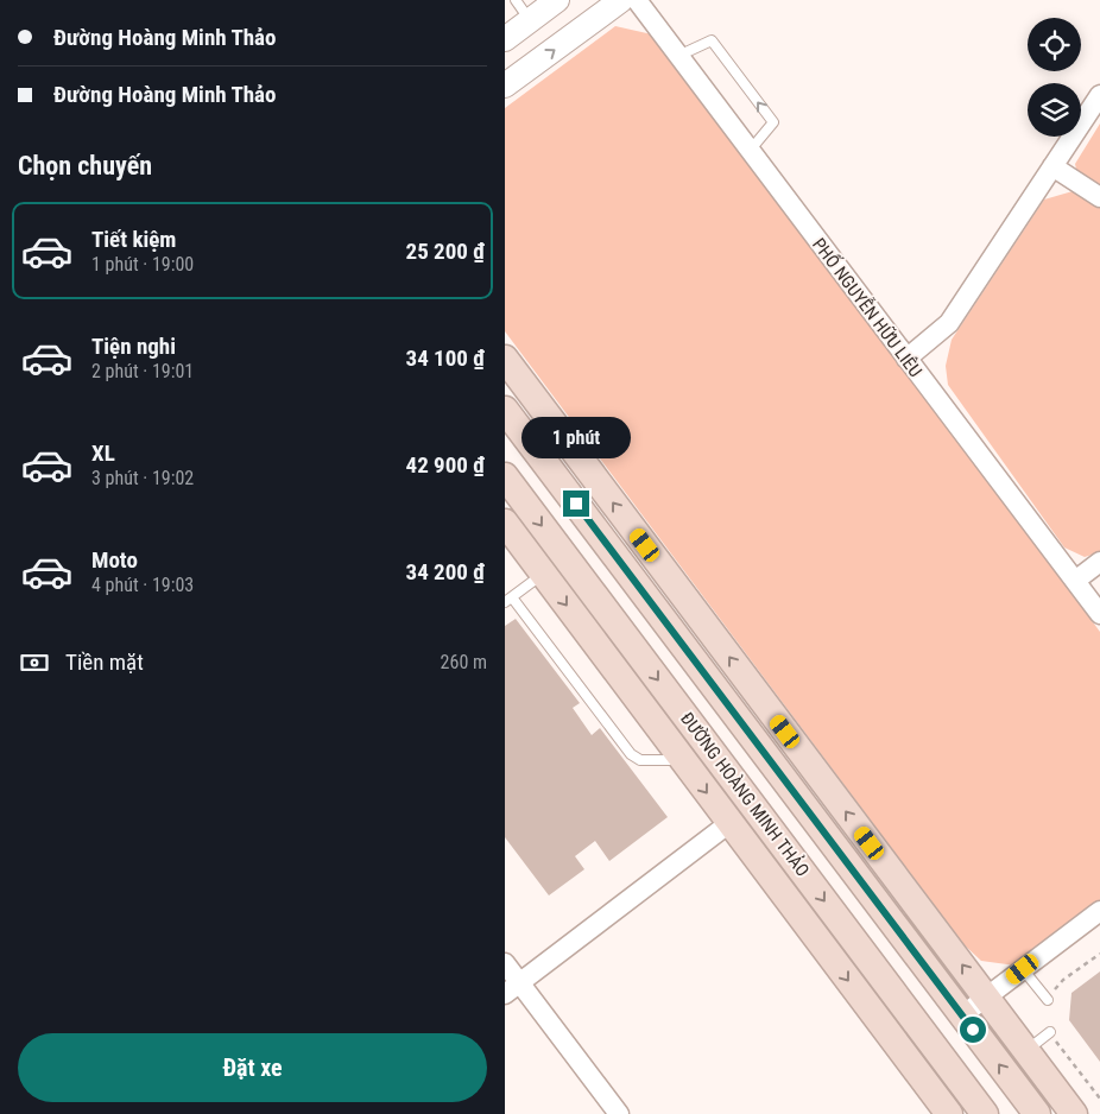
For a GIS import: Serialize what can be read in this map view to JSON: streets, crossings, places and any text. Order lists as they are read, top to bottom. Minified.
{"streets":{"main road":["ĐƯỜNG HOÀNG MINH THẢO"],"street":["PHỐ NGUYỄN HỮU LIÊU"]},"page":{"banner":["Đường Hoàng Minh Thảo","Đường Hoàng Minh Thảo"],"heading":"Chọn chuyến","list":[{"name":"Tiết kiệm","note":"1 phút · 19:00","value":"25 200 ₫"},{"name":"Tiện nghi","note":"2 phút · 19:01","value":"34 100 ₫"},{"name":"XL","note":"3 phút · 19:02","value":"42 900 ₫"},{"name":"Moto","note":"4 phút · 19:03","value":"34 200 ₫"}],"bubble":"1 phút","pay":["Tiền mặt","260 m"],"buttons":"Đặt xe"}}
